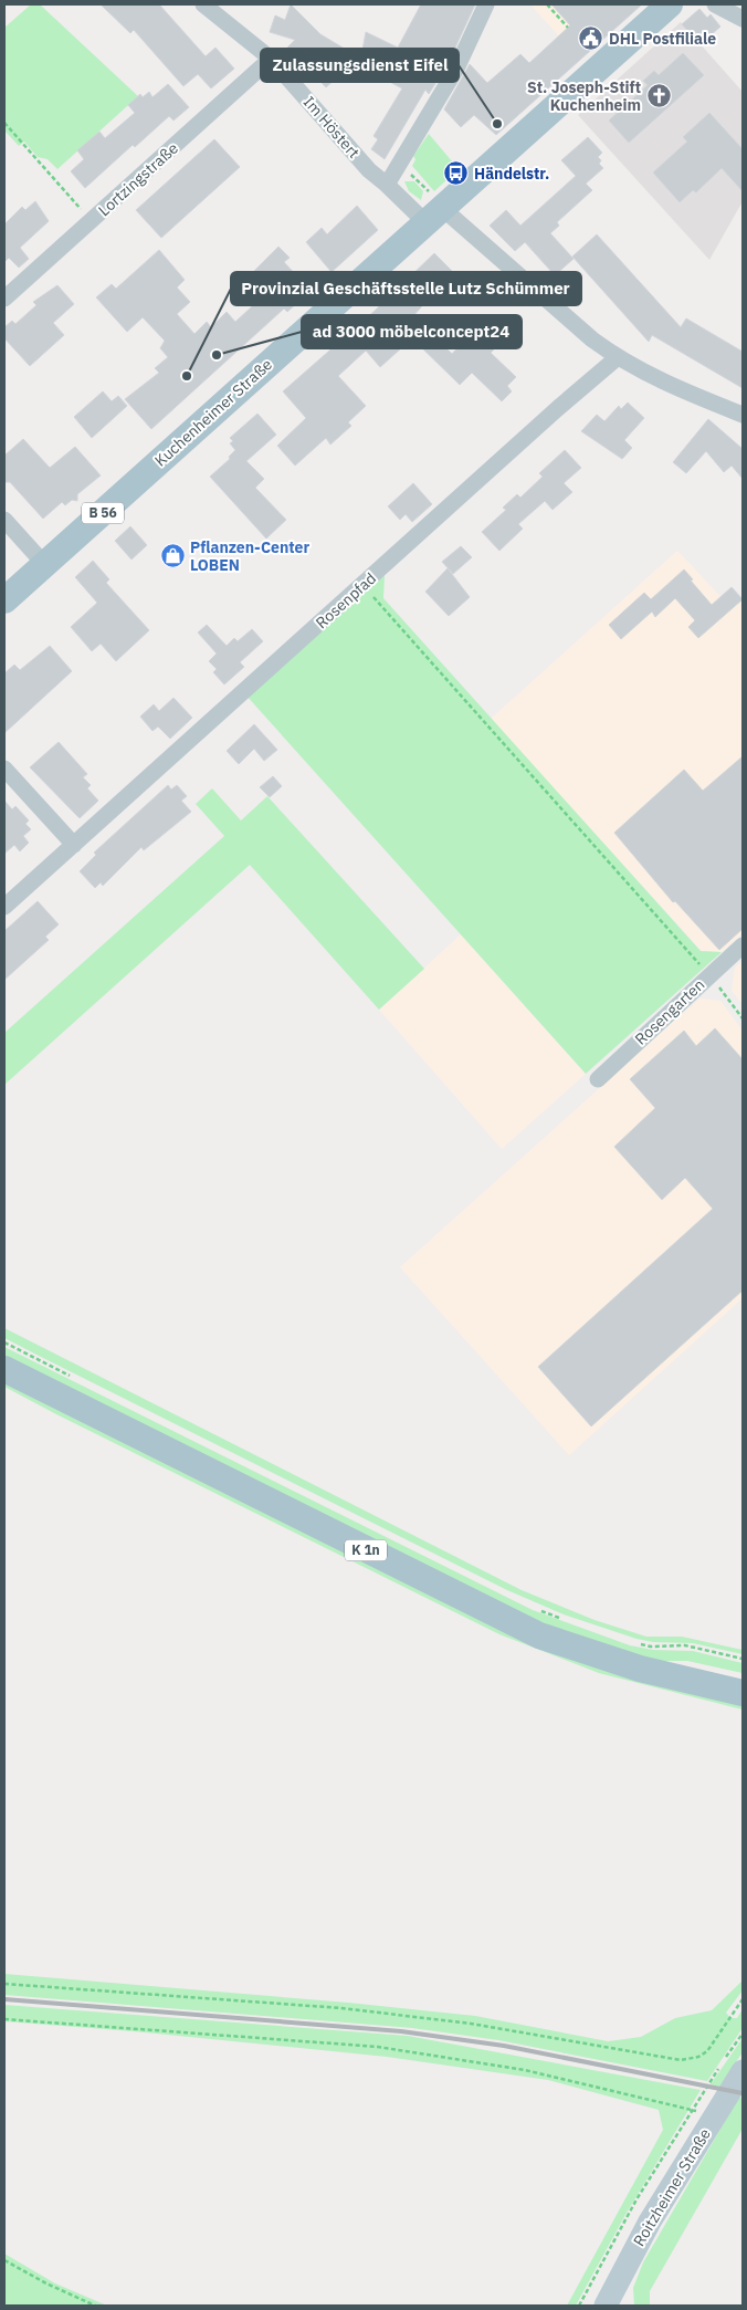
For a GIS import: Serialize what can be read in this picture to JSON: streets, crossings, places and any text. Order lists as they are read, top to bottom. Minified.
{"streets":{"main road":["Kuchenheimer Straße","B 56","K 1n"],"street":["Im Höstert","Lortzingstraße","Rosenpfad","Rosengarten","Roitzheimer Straße"]},"crossings":[["Im Höstert","Lortzingstraße"],["Im Höstert","Kuchenheimer Straße"],["Im Höstert","Rosenpfad"]],"places":{"public building":["DHL Postfiliale"],"church":["St. Joseph-Stift Kuchenheim"],"other":["Zulassungsdienst Eifel","ad 3000 möbelconcept24","Provinzial Geschäftsstelle Lutz Schümmer"],"bus stop":["Händelstr."],"shop":["Pflanzen-Center LOBEN"]}}
